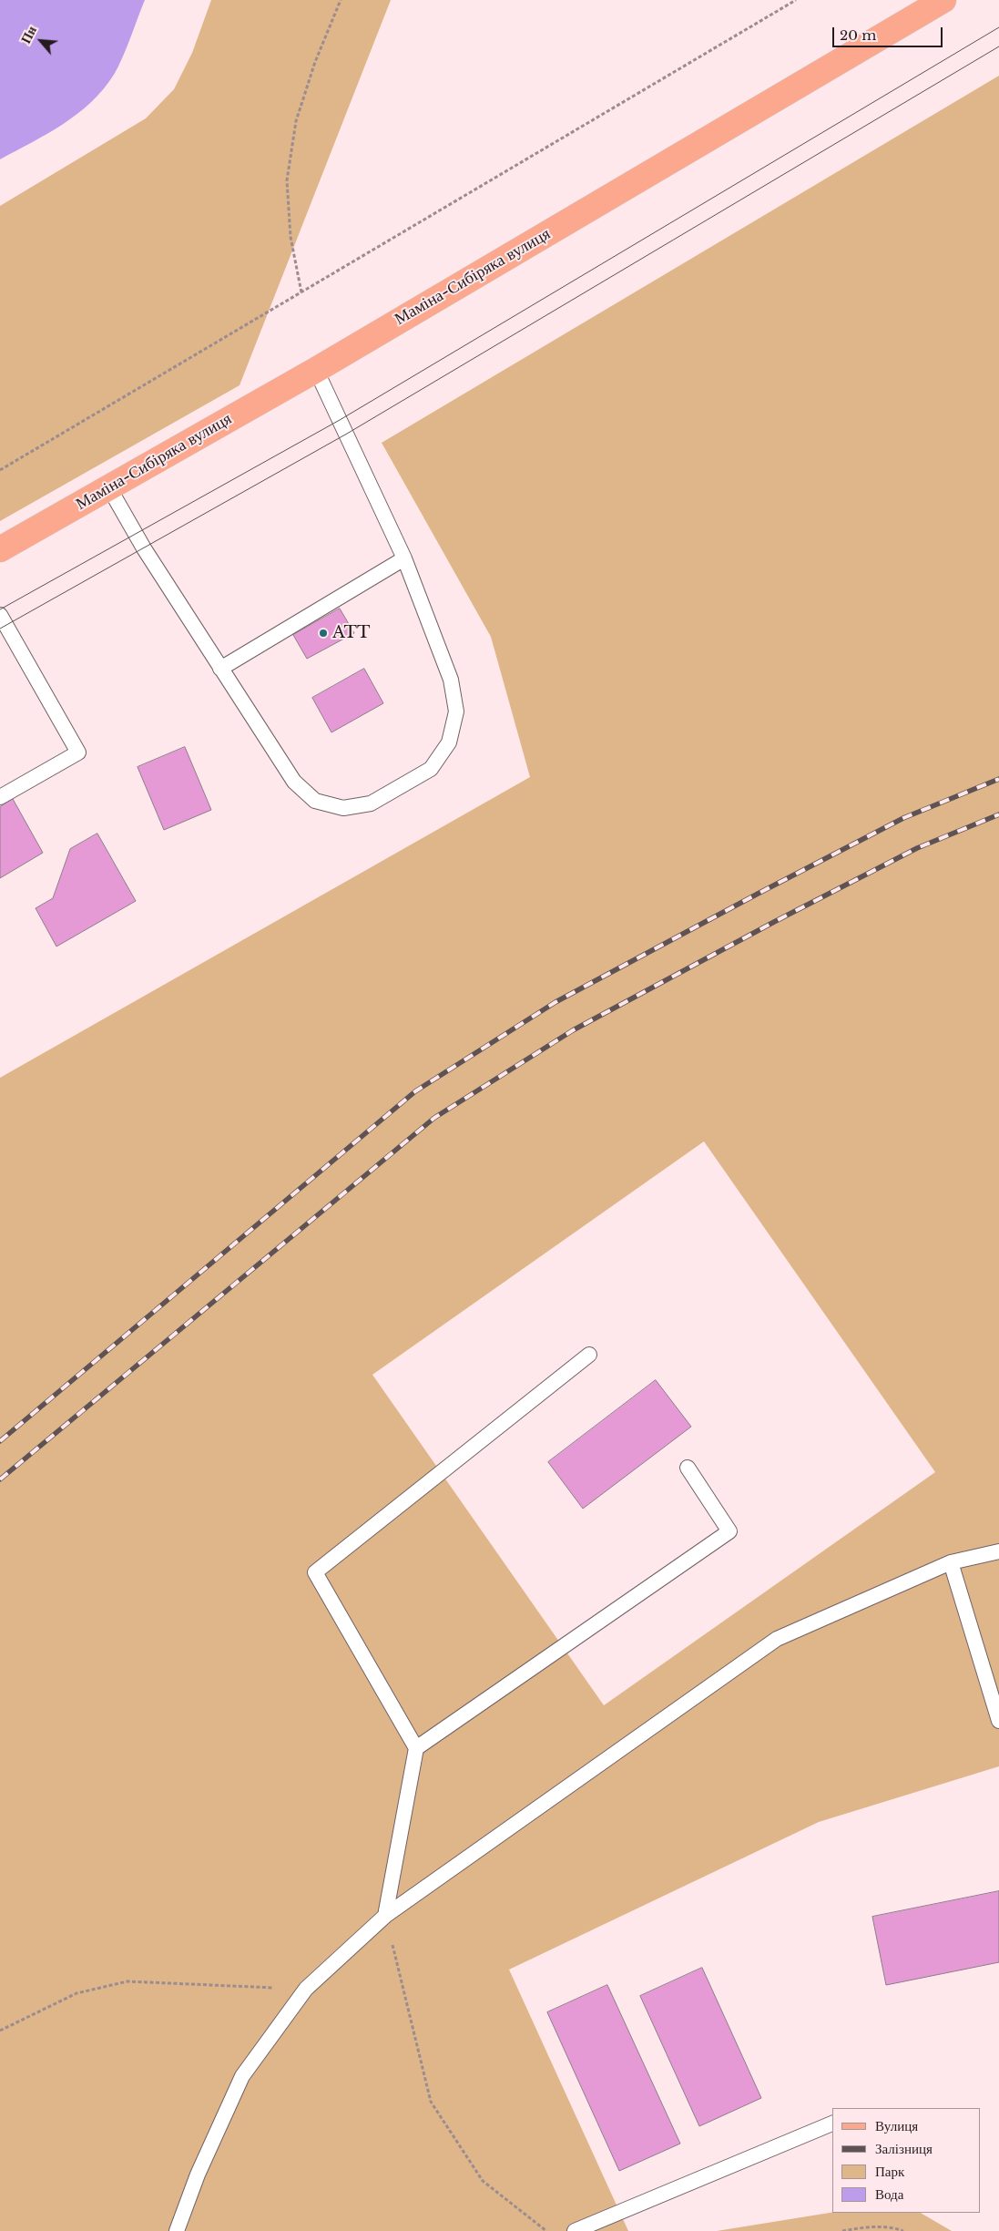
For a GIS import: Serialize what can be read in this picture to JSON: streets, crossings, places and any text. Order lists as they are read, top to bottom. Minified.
{"streets":{"main road":["Маміна-Сибіряка вулиця"]},"places":["ATT"],"legend":["Вулиця","Залізниця","Парк","Вода"],"scale_bar":"20 m","north":"top left"}
